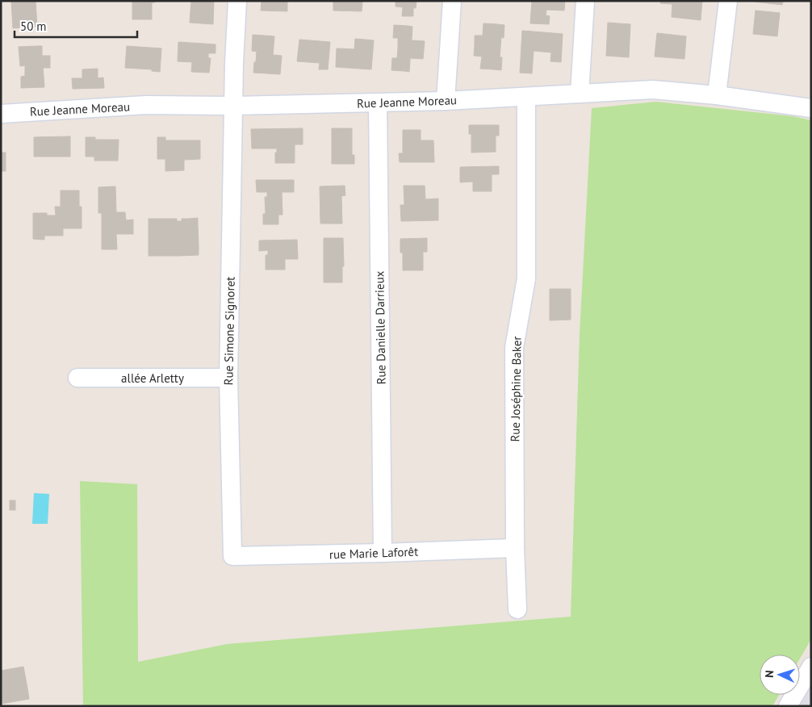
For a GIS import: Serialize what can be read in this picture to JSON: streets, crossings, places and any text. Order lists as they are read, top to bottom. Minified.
{"streets":{"street":["Rue Jeanne Moreau","Rue Danielle Darrieux","Rue Simone Signoret","allée Arletty","Rue Joséphine Baker","rue Marie Laforêt"]},"crossings":[["Rue Jeanne Moreau","Rue Danielle Darrieux"],["Rue Jeanne Moreau","Rue Simone Signoret"],["Rue Jeanne Moreau","Rue Joséphine Baker"],["Rue Danielle Darrieux","rue Marie Laforêt"],["Rue Simone Signoret","allée Arletty"],["Rue Simone Signoret","rue Marie Laforêt"],["Rue Joséphine Baker","rue Marie Laforêt"]],"scale_bar":"50 m","north":"left"}
